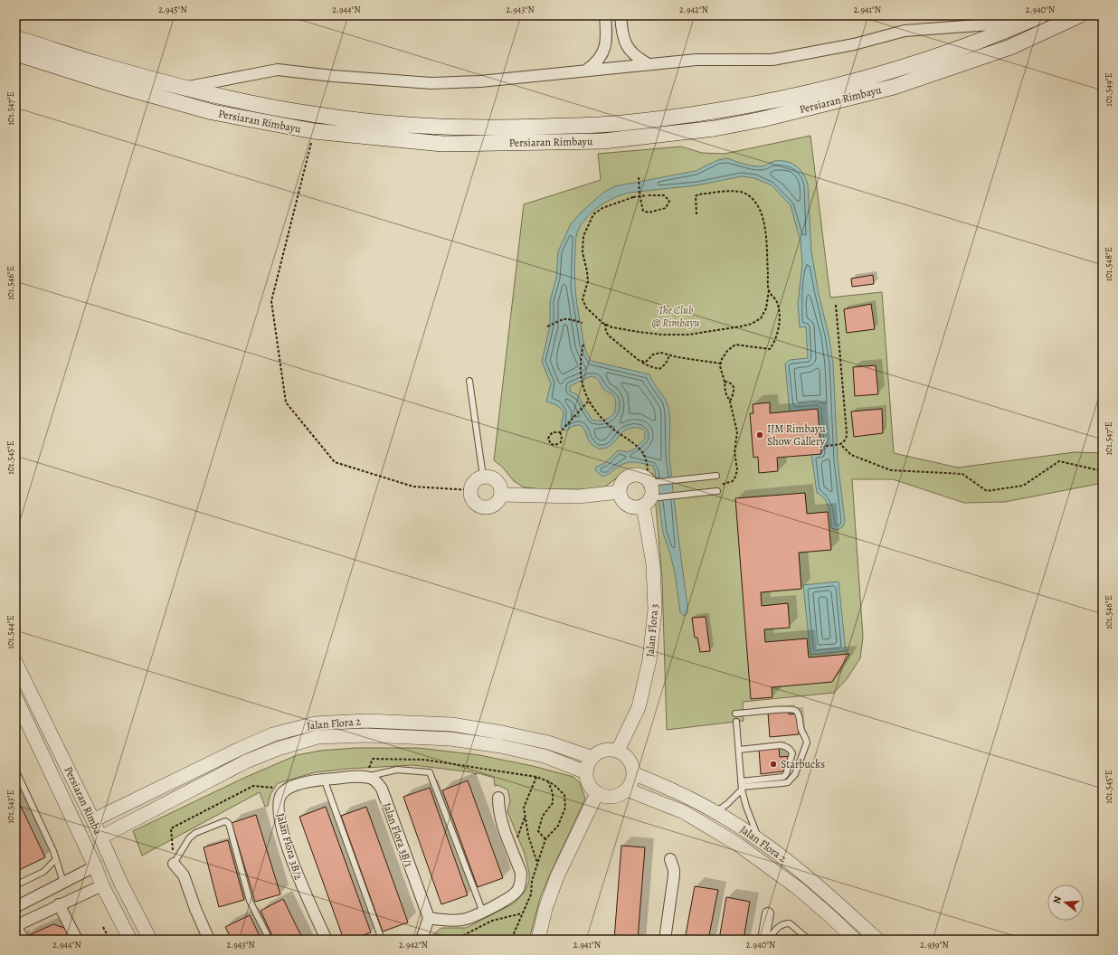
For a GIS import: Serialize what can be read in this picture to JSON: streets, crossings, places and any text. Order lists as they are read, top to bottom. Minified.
{"streets":{"main road":["Persiaran Rimbayu"],"street":["Jalan Flora 3","Jalan Flora 2","Persiaran Rimba","Jalan Flora 3B/1","Jalan Flora 3B/2"]},"crossings":[["Jalan Flora 3","Jalan Flora 2"],["Jalan Flora 2","Persiaran Rimba"]],"parks":["The Club @ Rimbayu"],"places":["IJM Rimbayu Show Gallery","Starbucks"],"north":"left","coordinates":["2.945°N","2.944°N","2.943°N","2.942°N","2.941°N","2.940°N","101.549°E","101.547°E","101.548°E","101.546°E","101.545°E","101.544°E","101.543°E","2.939°N"]}
